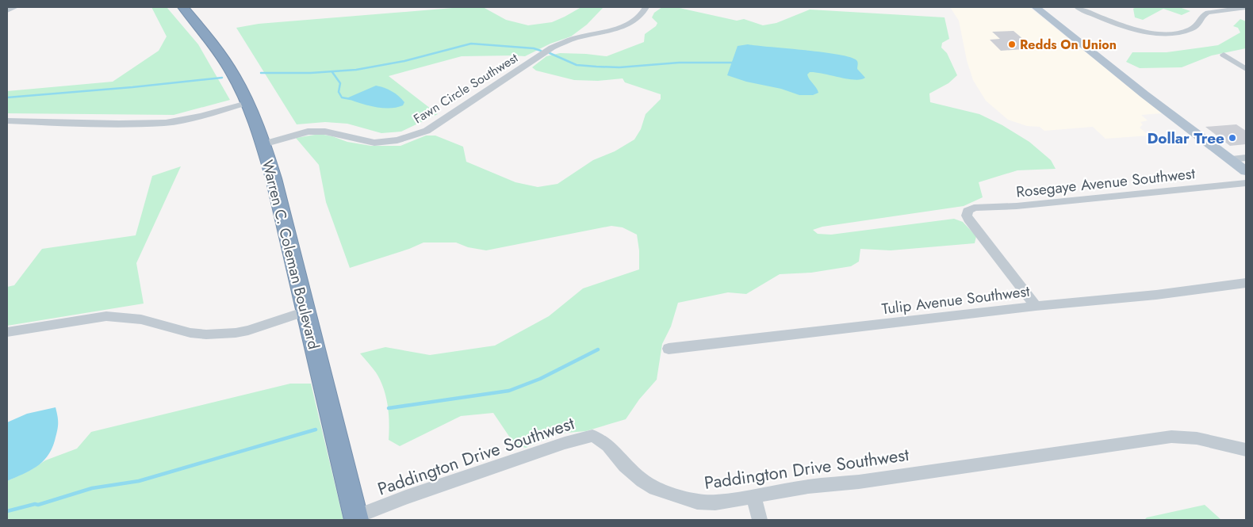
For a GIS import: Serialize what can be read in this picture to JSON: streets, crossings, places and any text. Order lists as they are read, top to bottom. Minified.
{"streets":{"highway":["Warren C. Coleman Boulevard"],"street":["Fawn Circle Southwest","Rosegaye Avenue Southwest","Tulip Avenue Southwest","Paddington Drive Southwest"]},"crossings":[["Fawn Circle Southwest","Warren C. Coleman Boulevard"],["Rosegaye Avenue Southwest","Tulip Avenue Southwest"],["Warren C. Coleman Boulevard","Paddington Drive Southwest"]],"places":["Redds On Union","Dollar Tree"]}
